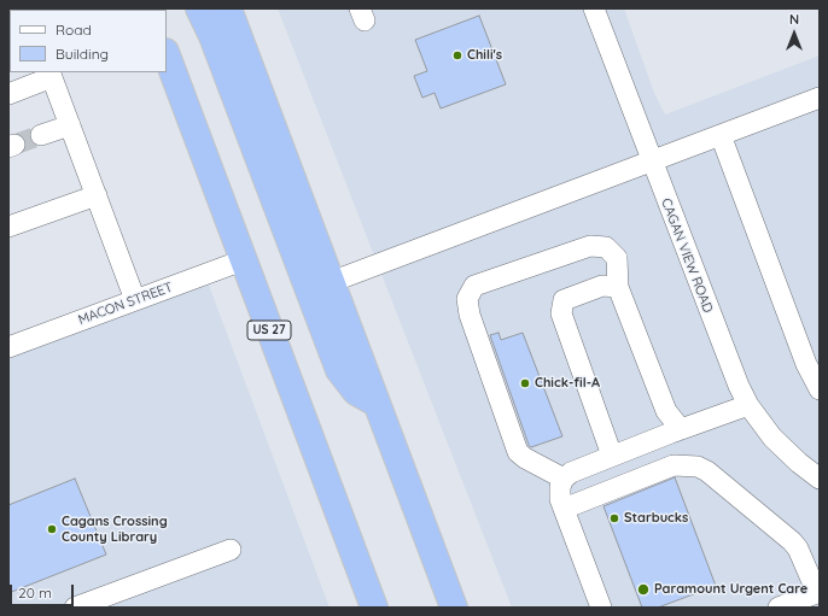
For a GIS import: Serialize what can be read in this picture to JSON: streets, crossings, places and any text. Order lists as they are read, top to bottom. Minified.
{"streets":{"highway":["US 27"],"street":["CAGAN VIEW ROAD","MACON STREET"]},"crossings":[["MACON STREET","US 27"]],"places":["Chili's","Chick-fil-A","Starbucks","Cagans Crossing County Library","Paramount Urgent Care"],"legend":["Road","Building"],"scale_bar":"20 m","north":"top"}
